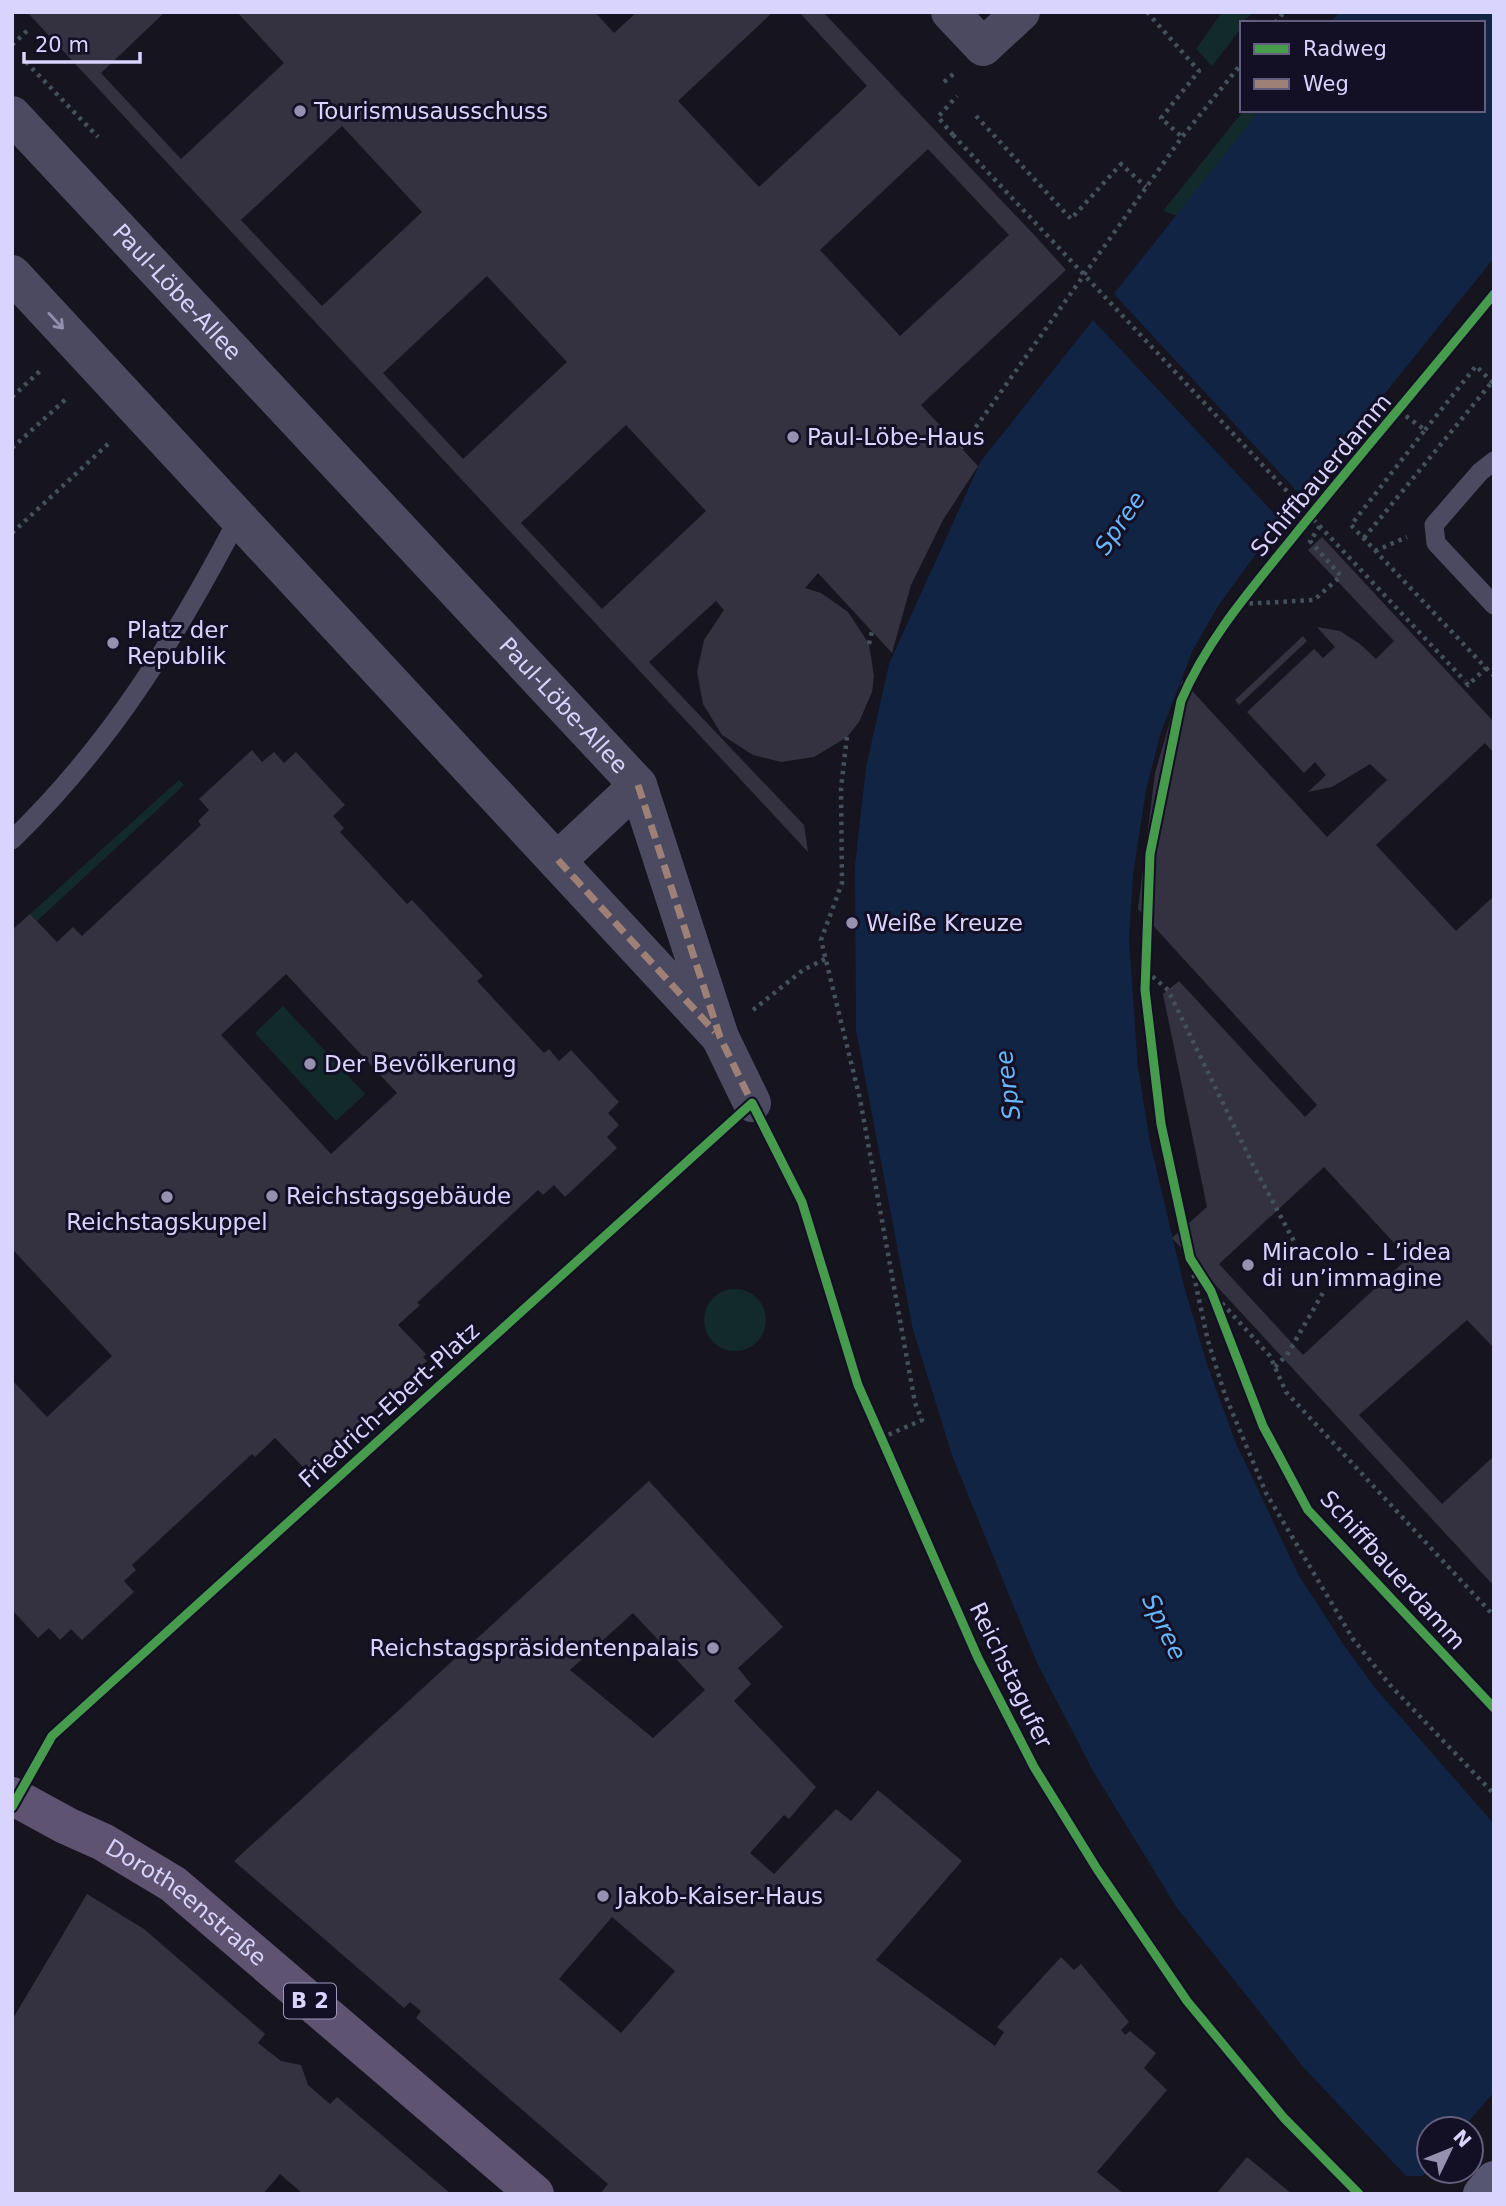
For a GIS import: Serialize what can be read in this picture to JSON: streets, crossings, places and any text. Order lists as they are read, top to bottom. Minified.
{"streets":{"main road":["Dorotheenstraße","B 2"],"street":["Paul-Löbe-Allee"],"path":["Reichstagufer"],"cycle path":["Schiffbauerdamm","Friedrich-Ebert-Platz"]},"crossings":[["Friedrich-Ebert-Platz","Reichstagufer"]],"water":["Spree"],"places":["Tourismusausschuss","Paul-Löbe-Haus","Platz der Republik","Weiße Kreuze","Der Bevölkerung","Reichstagsgebäude","Reichstagskuppel","Miracolo - L’idea di un’immagine","Reichstagspräsidentenpalais","Jakob-Kaiser-Haus"],"legend":["Radweg","Weg"],"scale_bar":"20 m","north":"top right"}
